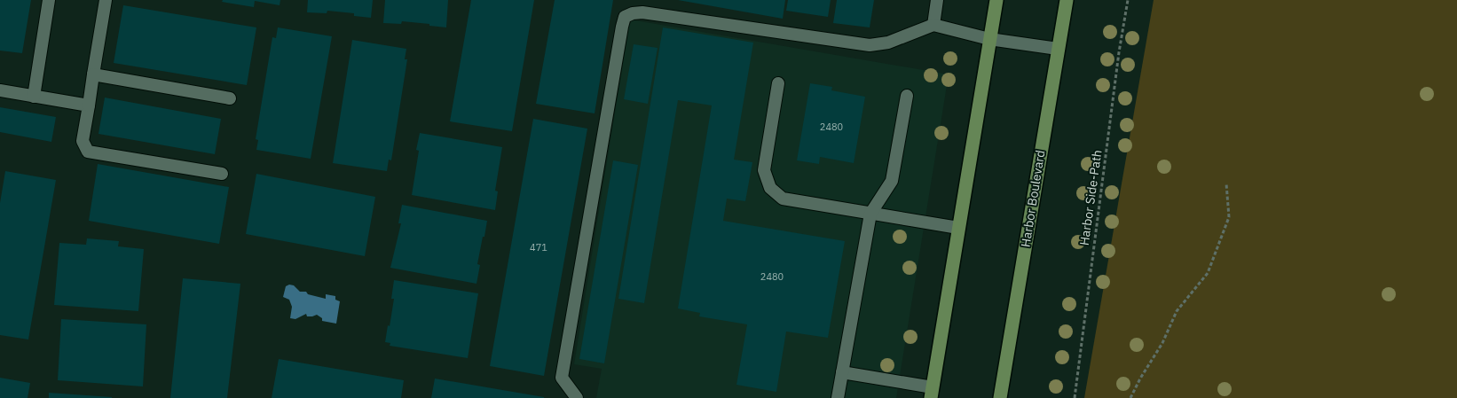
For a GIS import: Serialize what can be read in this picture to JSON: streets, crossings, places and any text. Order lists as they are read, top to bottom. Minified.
{"streets":{"main road":["Harbor Boulevard"],"path":["Harbor Side-Path"]},"house_numbers":["2480","471","2480"]}
